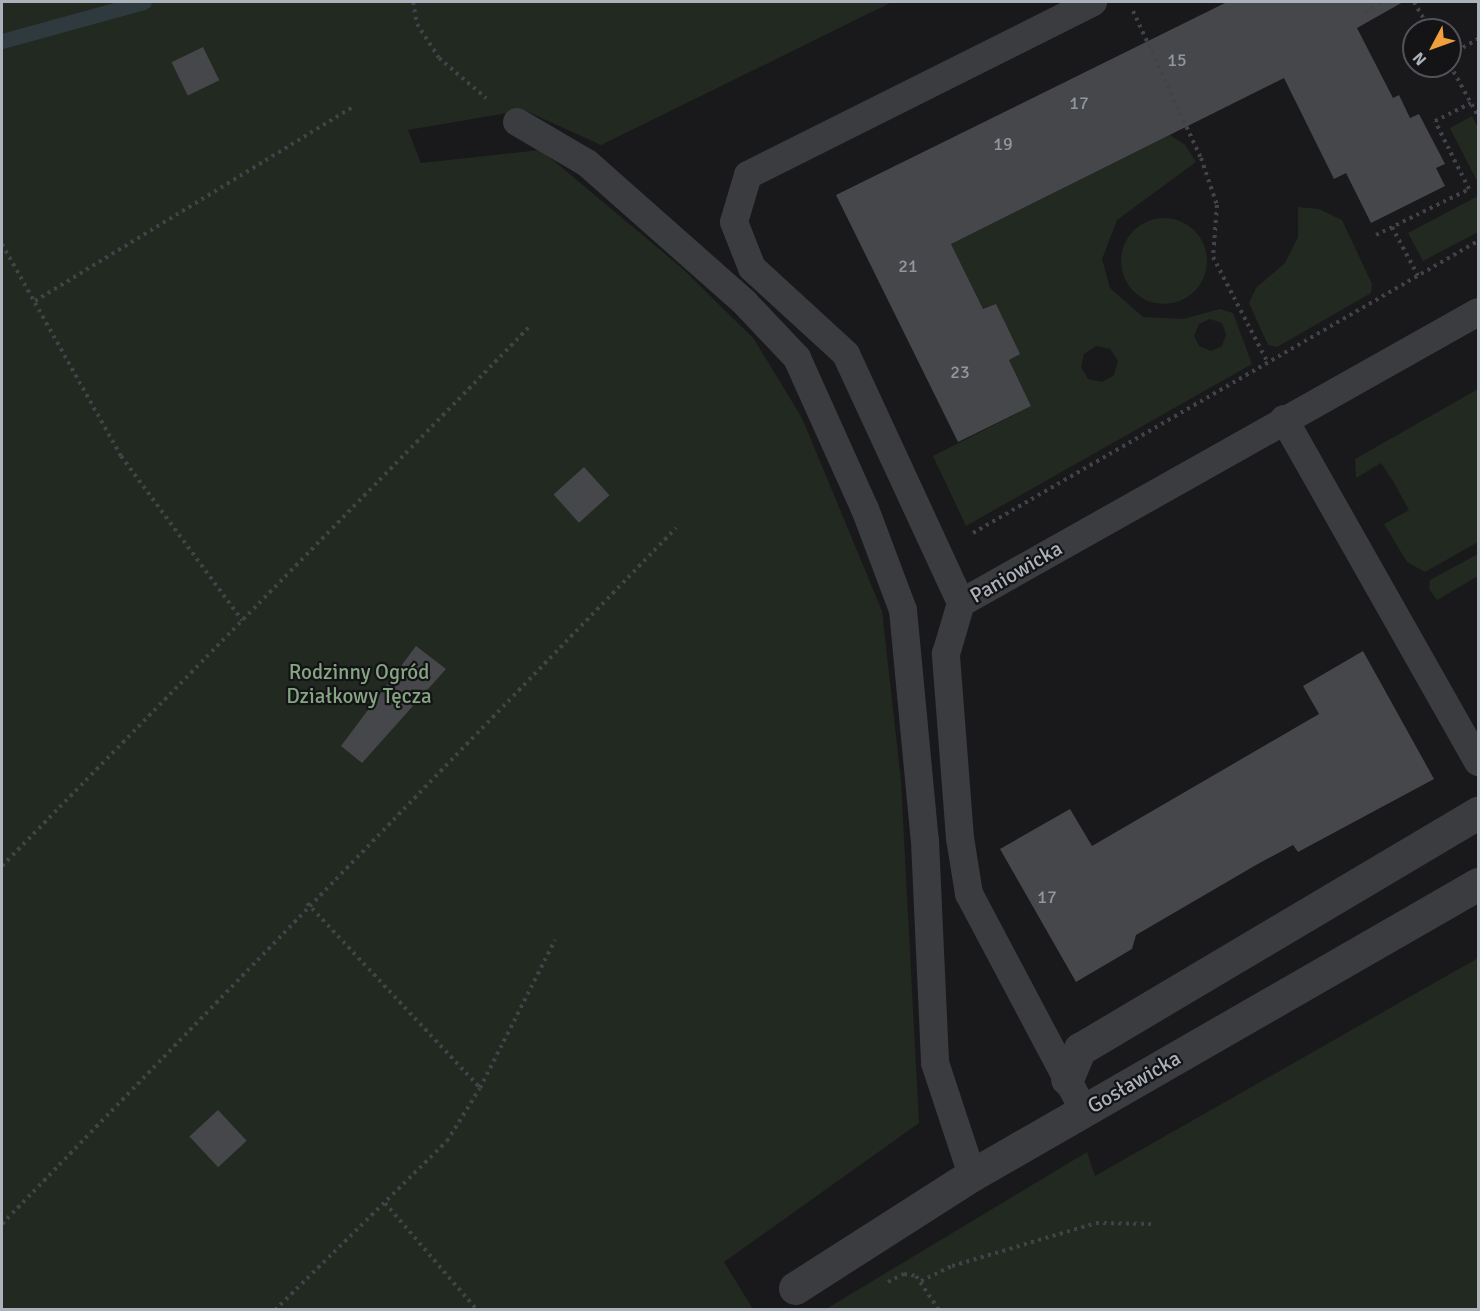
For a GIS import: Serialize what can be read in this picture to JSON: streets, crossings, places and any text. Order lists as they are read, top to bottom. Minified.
{"streets":{"street":["Gosławicka"],"lane":["Paniowicka"]},"crossings":[["Paniowicka","Gosławicka"]],"parks":["Rodzinny Ogród Działkowy Tęcza"],"house_numbers":["15","17","19","21","23","17"],"north":"bottom left"}
